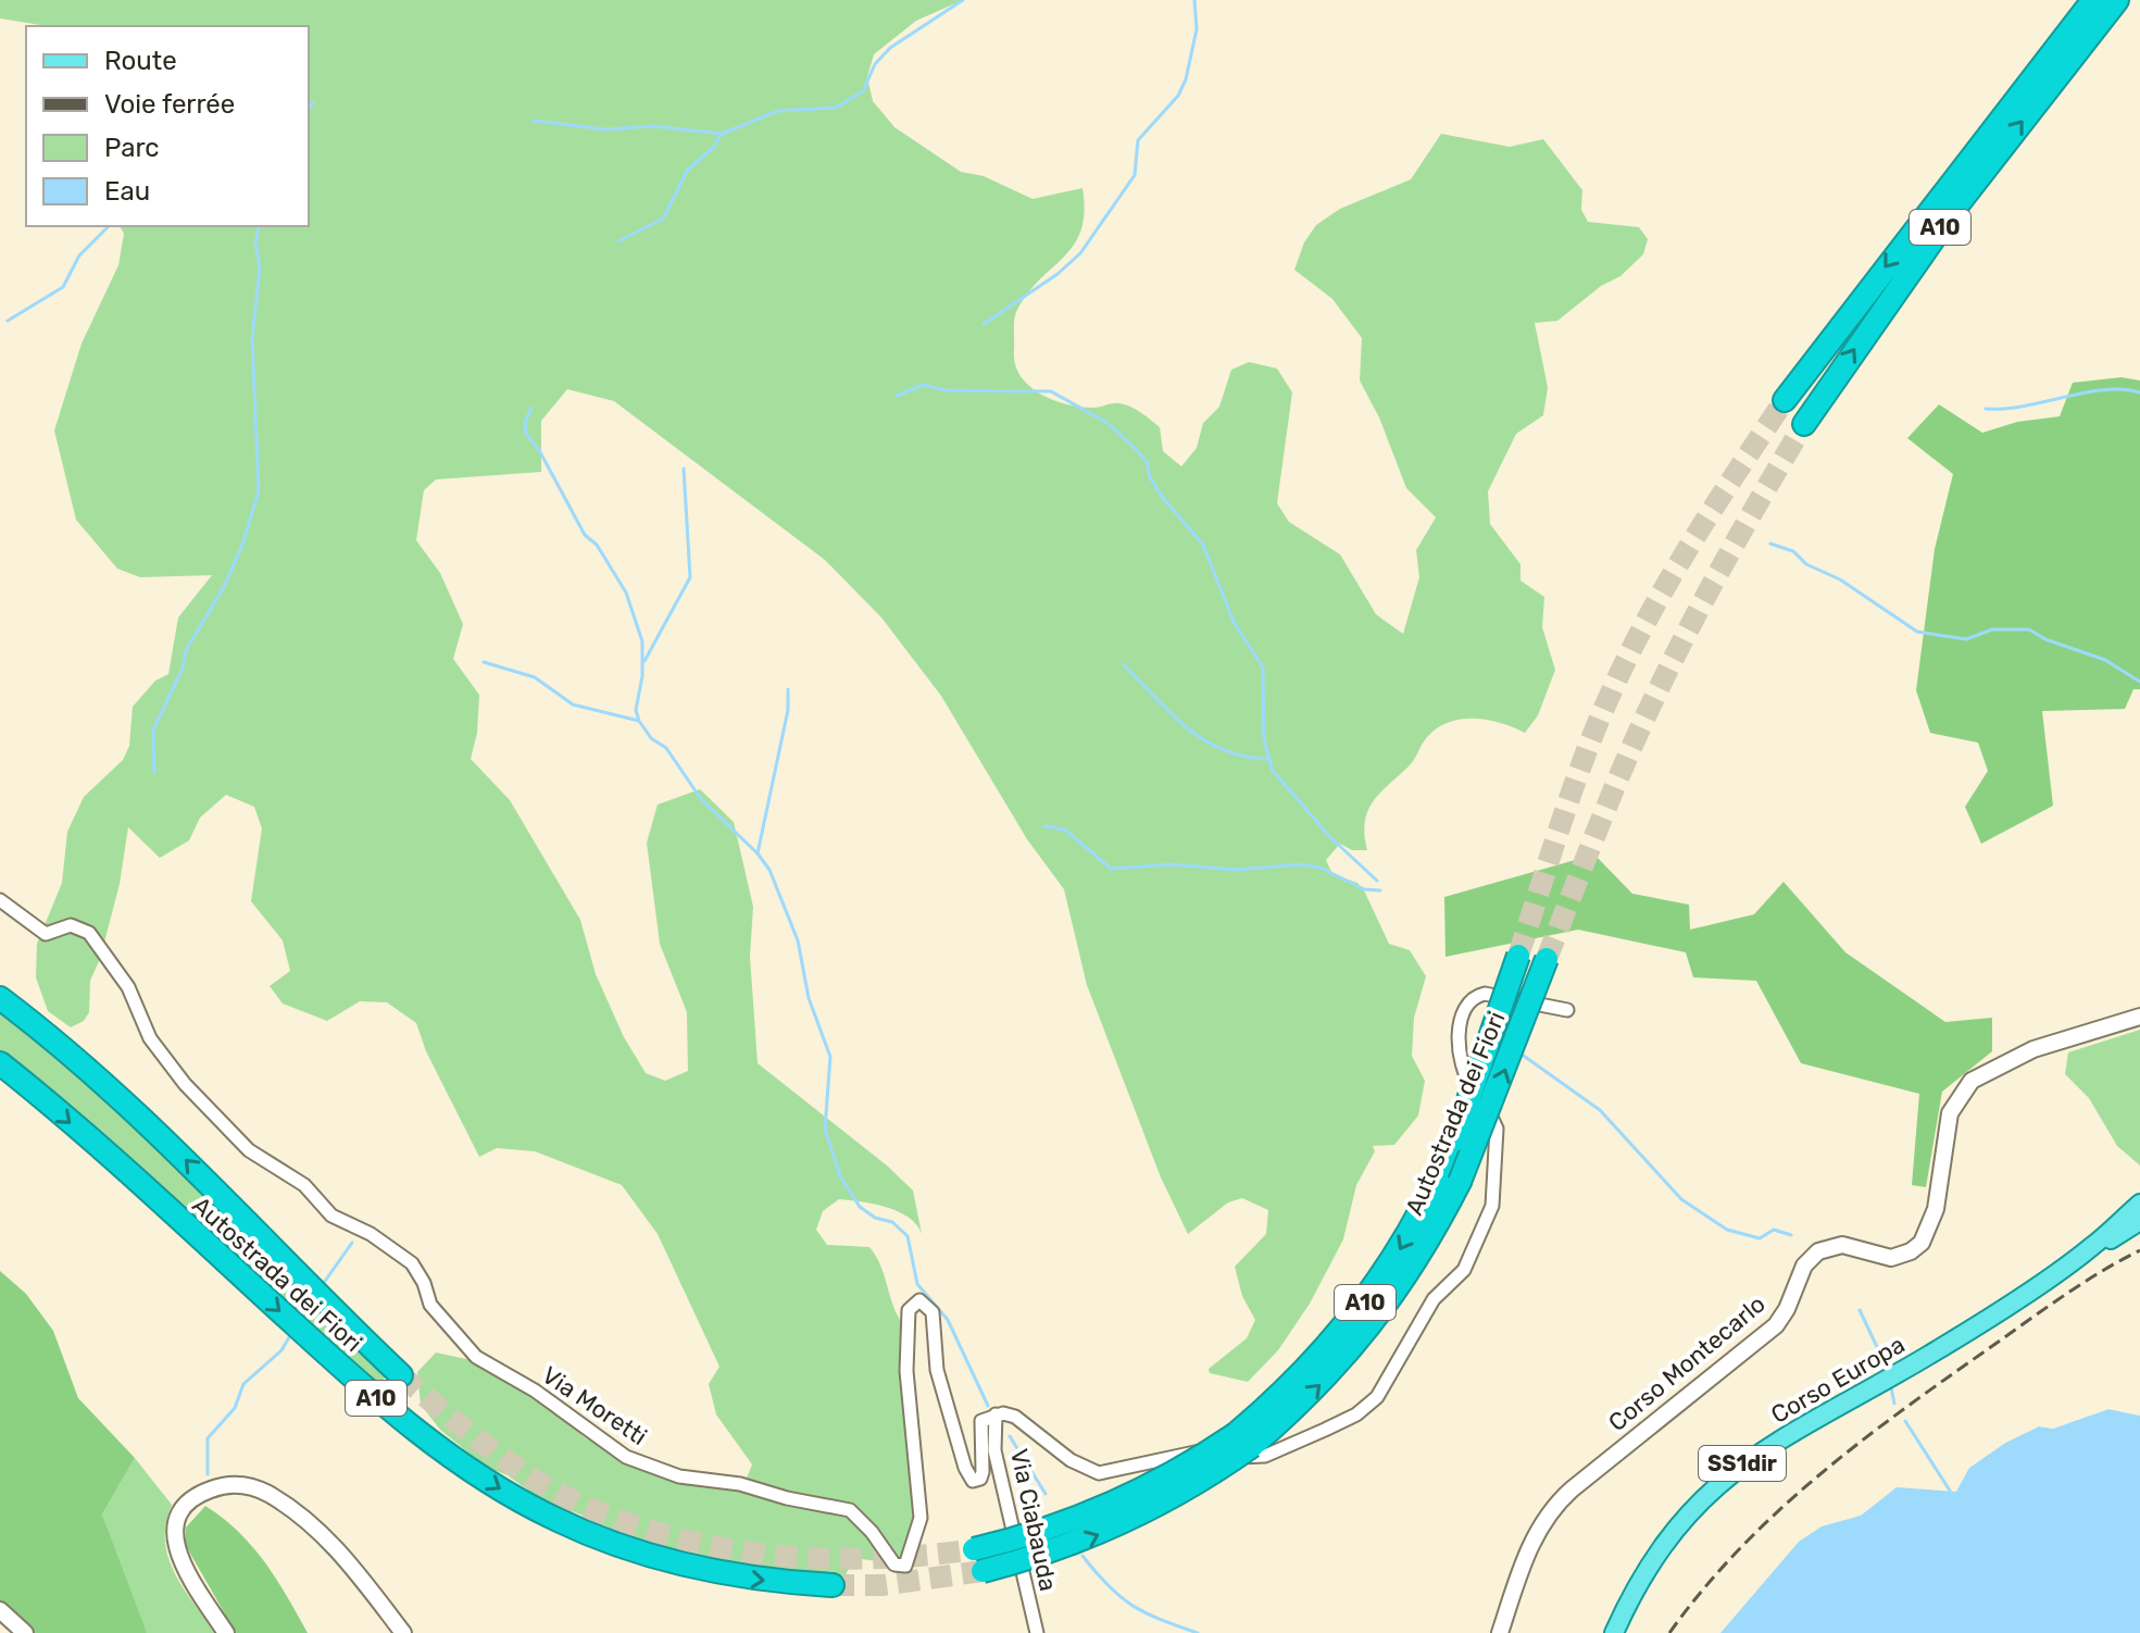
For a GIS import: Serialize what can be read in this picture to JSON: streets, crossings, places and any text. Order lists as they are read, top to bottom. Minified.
{"streets":{"highway":["A10","Autostrada dei Fiori"],"main road":["Corso Montecarlo","Corso Europa","SS1dir"],"street":["Via Moretti","Via Ciabauda"]},"crossings":[["Via Moretti","Via Ciabauda"]],"legend":["Route","Voie ferrée","Parc","Eau"]}
